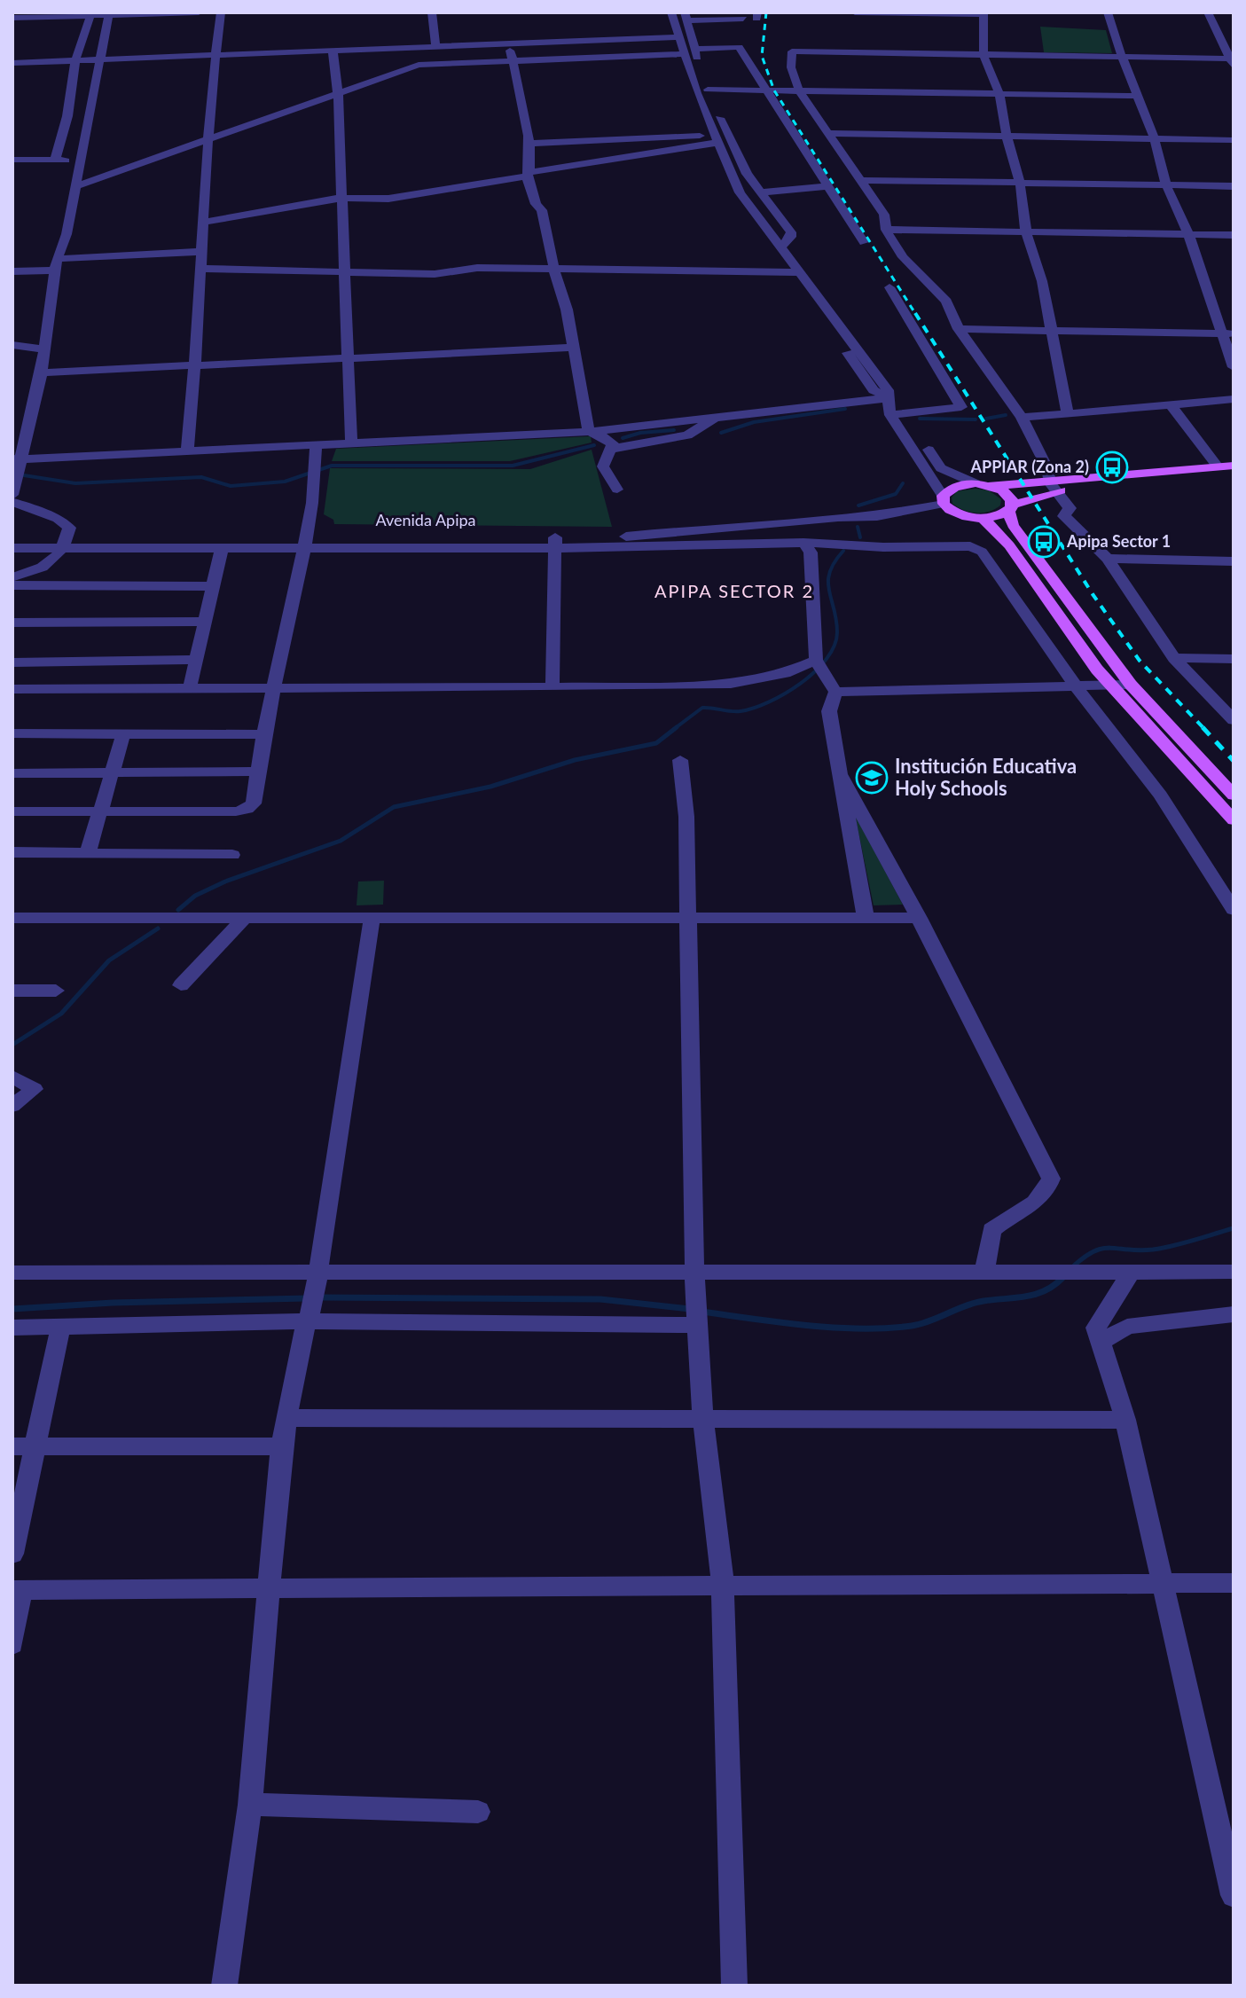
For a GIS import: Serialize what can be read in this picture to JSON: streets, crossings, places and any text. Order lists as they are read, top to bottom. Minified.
{"streets":{"street":["Avenida Apipa"]},"districts":["APIPA SECTOR 2"],"places":{"bus stop":["APPIAR (Zona 2)","Apipa Sector 1"],"school or university":["Institución Educativa Holy Schools"]}}
